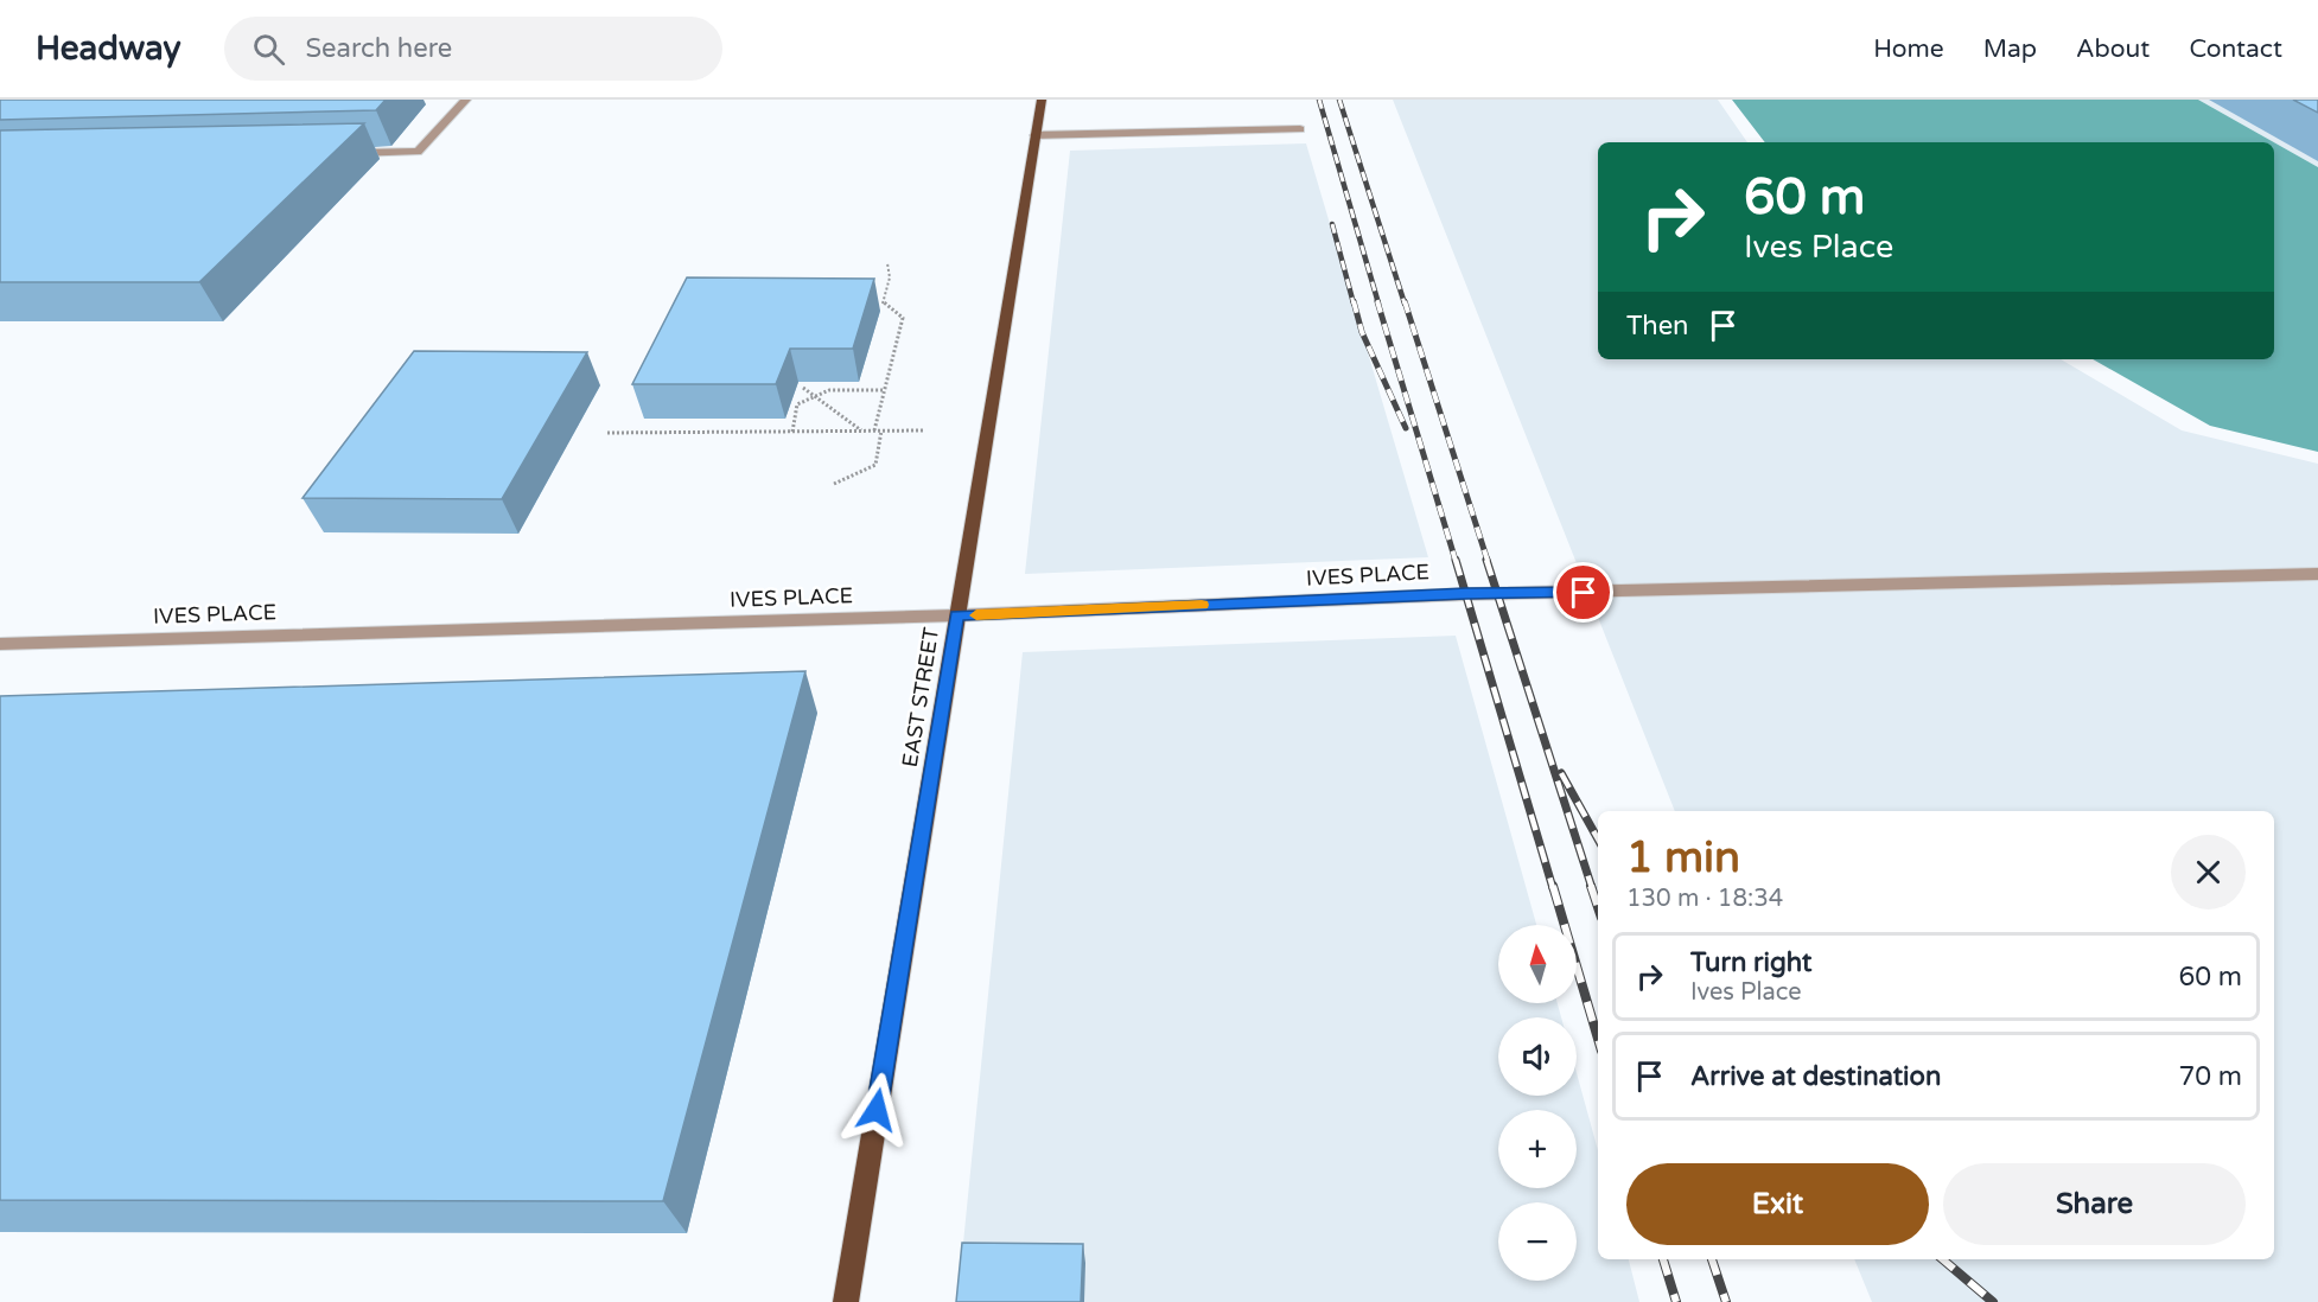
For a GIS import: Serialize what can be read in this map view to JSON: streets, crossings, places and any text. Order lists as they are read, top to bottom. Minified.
{"streets":{"main road":["EAST STREET"],"street":["IVES PLACE"]},"crossings":[["IVES PLACE","EAST STREET"]],"north":"top","page":{"header":"Headway","search":"Search here","nav":["Home","Map","About","Contact"],"turn":["60 m","Ives Place"],"then":"Then","heading":["1 min","130 m · 18:34"],"map_buttons":["+","−"],"list":[{"name":"Turn right","note":"Ives Place","value":"60 m"},{"name":"Arrive at destination","value":"70 m"}],"buttons":["Exit","Share"]}}
